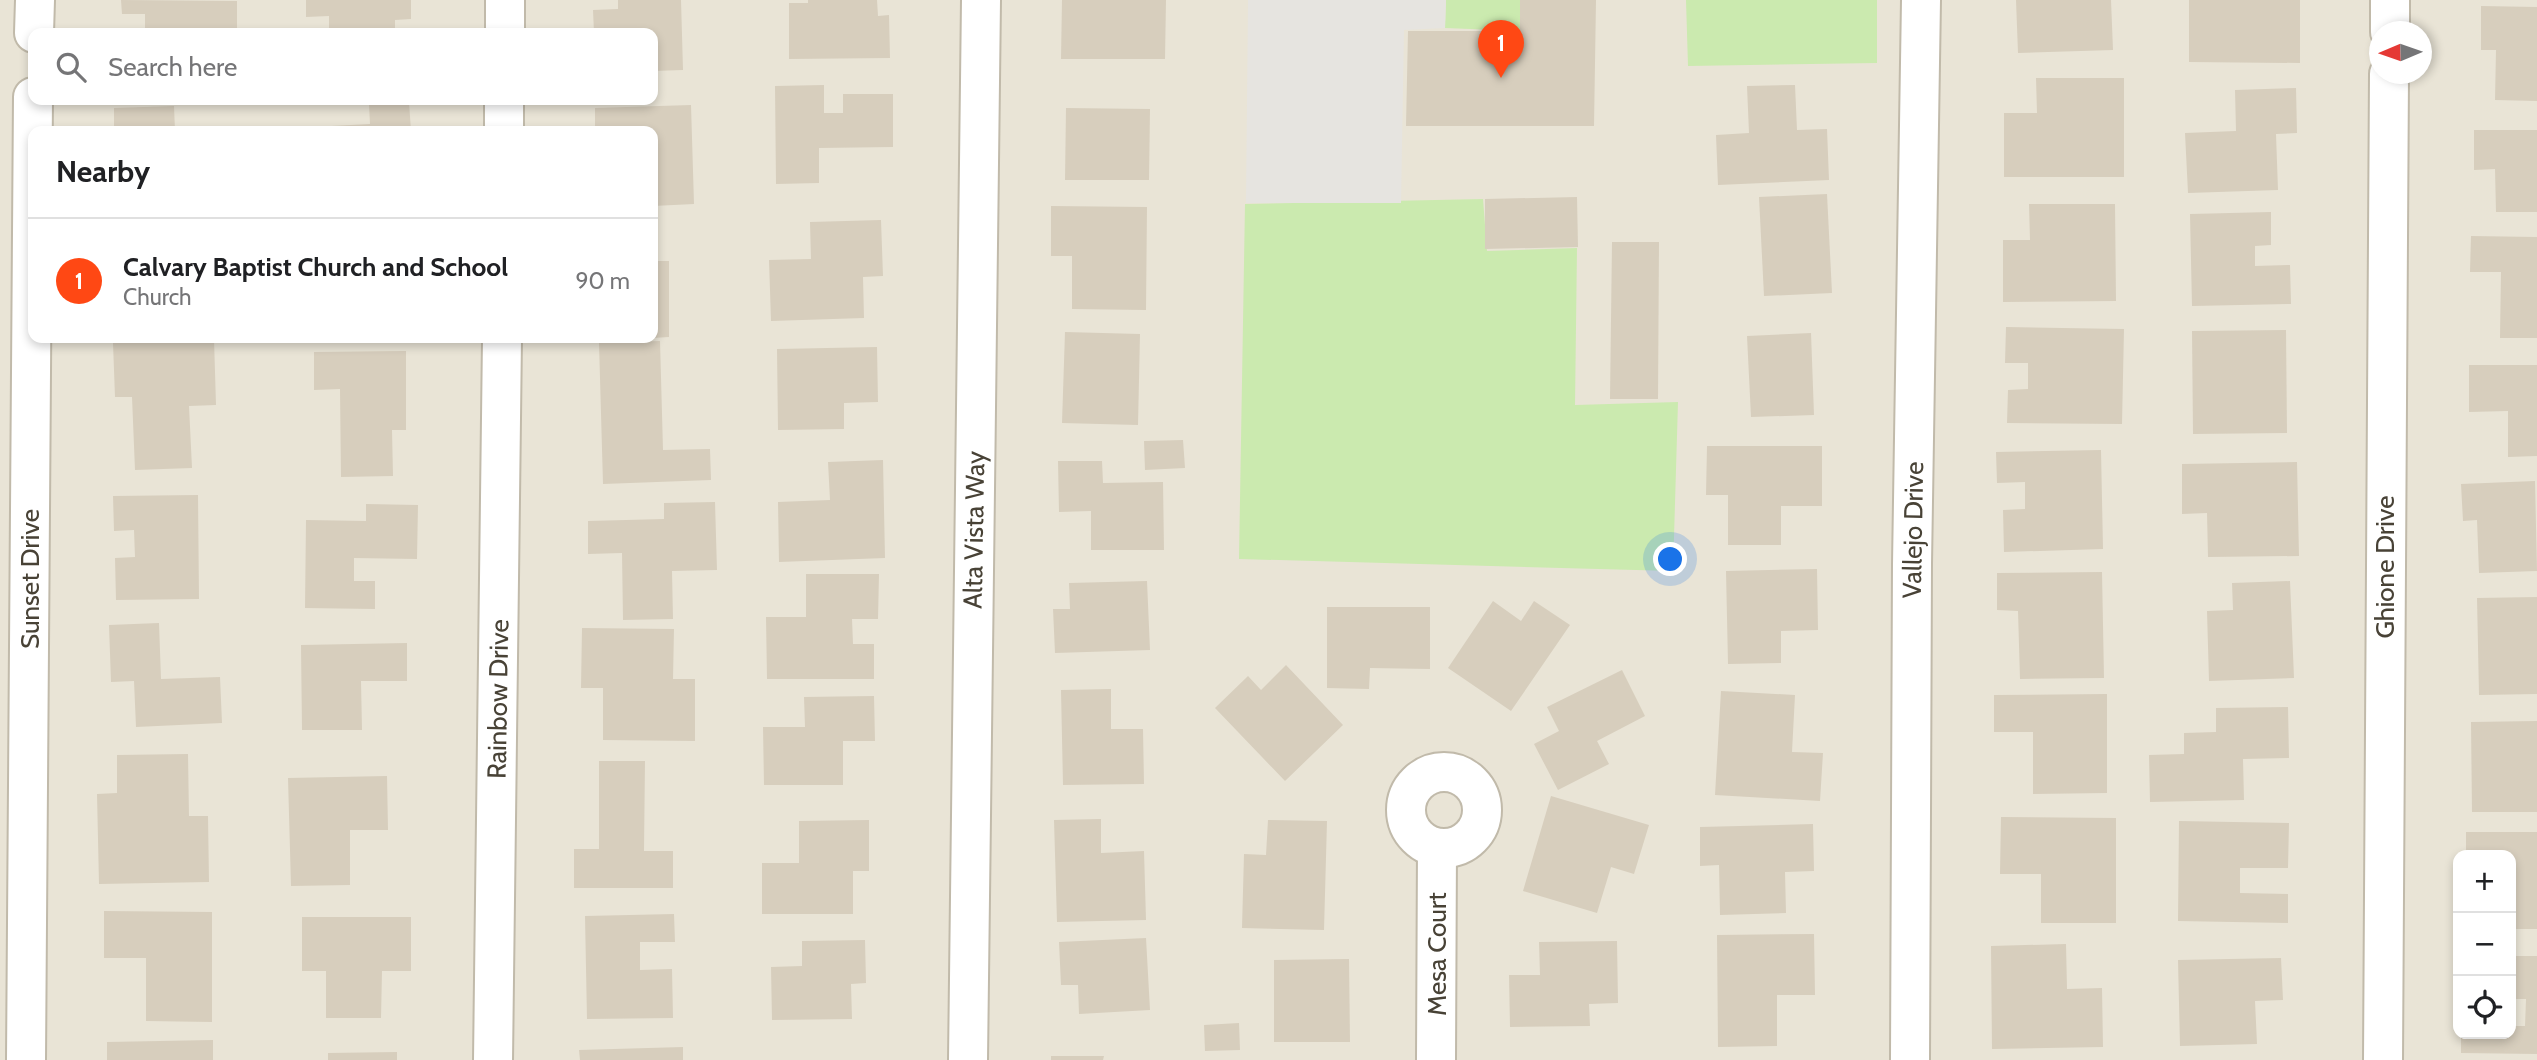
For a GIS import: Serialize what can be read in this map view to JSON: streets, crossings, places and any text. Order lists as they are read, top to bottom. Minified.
{"streets":{"street":["Alta Vista Way","Vallejo Drive","Ghione Drive","Sunset Drive","Rainbow Drive","Mesa Court"]},"north":"left","page":{"pins":"1","search":"Search here","heading":"Nearby","list":[{"mark":"1","name":"Calvary Baptist Church and School","note":"Church","value":"90 m"}],"map_buttons":["+","−"]}}
